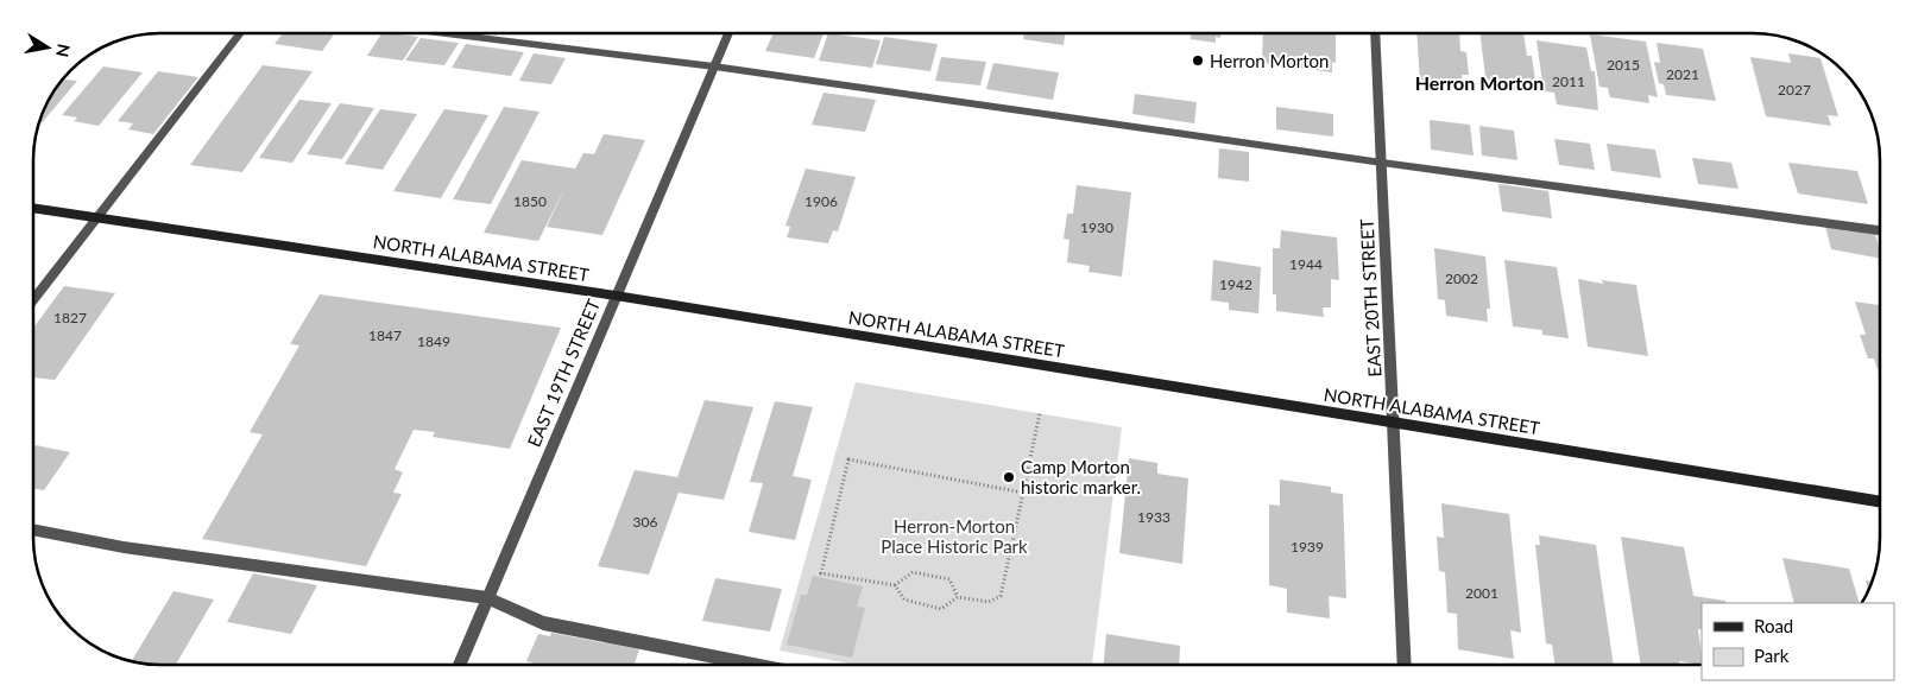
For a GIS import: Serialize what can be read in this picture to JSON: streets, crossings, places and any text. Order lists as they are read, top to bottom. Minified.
{"streets":{"main road":["NORTH ALABAMA STREET"],"street":["EAST 20TH STREET","EAST 19TH STREET"]},"crossings":[["NORTH ALABAMA STREET","EAST 20TH STREET"],["NORTH ALABAMA STREET","EAST 19TH STREET"]],"districts":["Herron Morton"],"parks":["Herron-Morton Place Historic Park"],"places":["Herron Morton","Camp Morton historic marker."],"house_numbers":["2015","2021","2011","2027","1850","1906","1930","1944","2002","1942","1827","1847","1849","1933","306","1939","2001"],"legend":["Road","Park"],"north":"right"}
